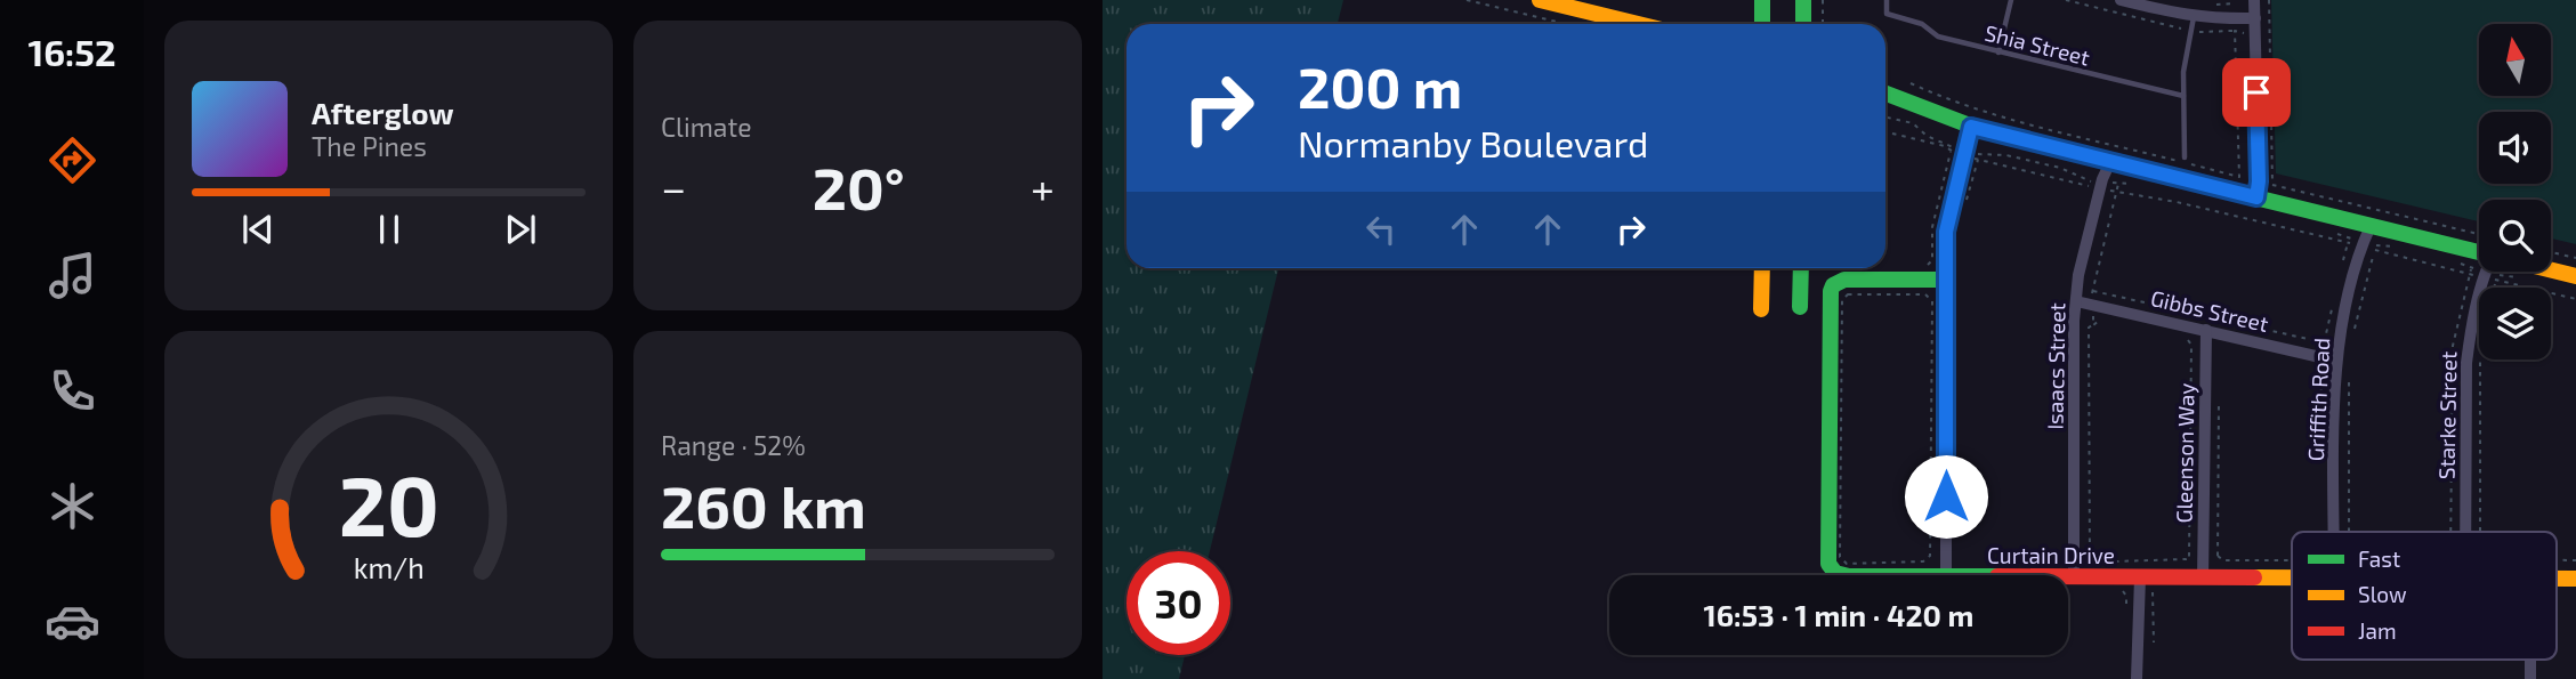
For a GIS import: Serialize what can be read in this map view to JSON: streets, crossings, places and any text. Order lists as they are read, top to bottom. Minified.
{"streets":{"street":["Gibbs Street","Isaacs Street","Griffith Road","Starke Street","Gleenson Way","Curtain Drive"],"lane":["Shia Street"]},"crossings":[["Gibbs Street","Isaacs Street"],["Gibbs Street","Griffith Road"],["Gibbs Street","Gleenson Way"],["Isaacs Street","Curtain Drive"],["Gleenson Way","Curtain Drive"]],"legend":["Fast","Slow","Jam"],"north":"top","page":{"tabs":"16:52","tile":["Climate",["Range · 52%","260 km"]],"turn":["200 m","Normanby Boulevard"],"song":["Afterglow","The Pines"],"heat":["−","20°","+"],"limit":"30","trip":"16:53 · 1 min · 420 m","gauge":["20","km/h"]}}
